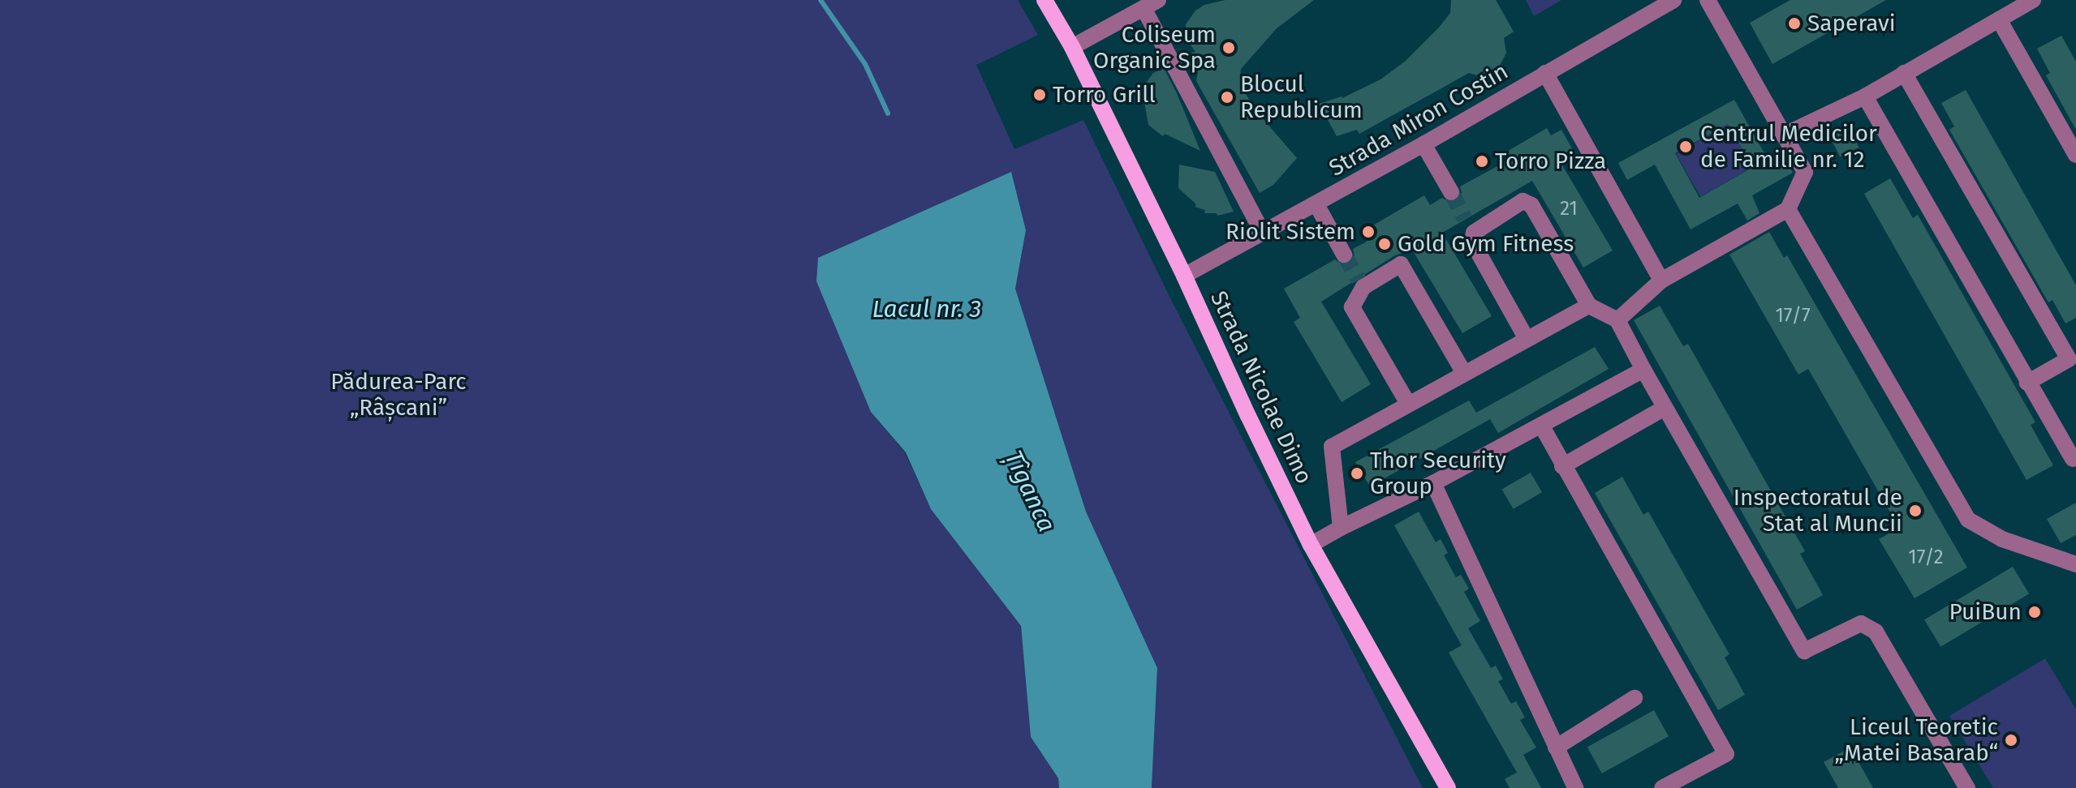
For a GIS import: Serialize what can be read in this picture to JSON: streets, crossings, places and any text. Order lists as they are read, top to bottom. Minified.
{"streets":{"main road":["Strada Nicolae Dimo"],"street":["Strada Miron Costin"]},"crossings":[["Strada Miron Costin","Strada Nicolae Dimo"]],"water":["Lacul nr. 3","Țîganca"],"parks":["Pădurea-Parc „Râșcani”"],"places":["Saperavi","Coliseum Organic Spa","Torro Grill","Blocul Republicum","Centrul Medicilor de Familie nr. 12","Torro Pizza","Riolit Sistem","Gold Gym Fitness","Thor Security Group","Inspectoratul de Stat al Muncii","PuiBun","Liceul Teoretic „Matei Basarab“"],"house_numbers":["21","17/7","17/2"]}
